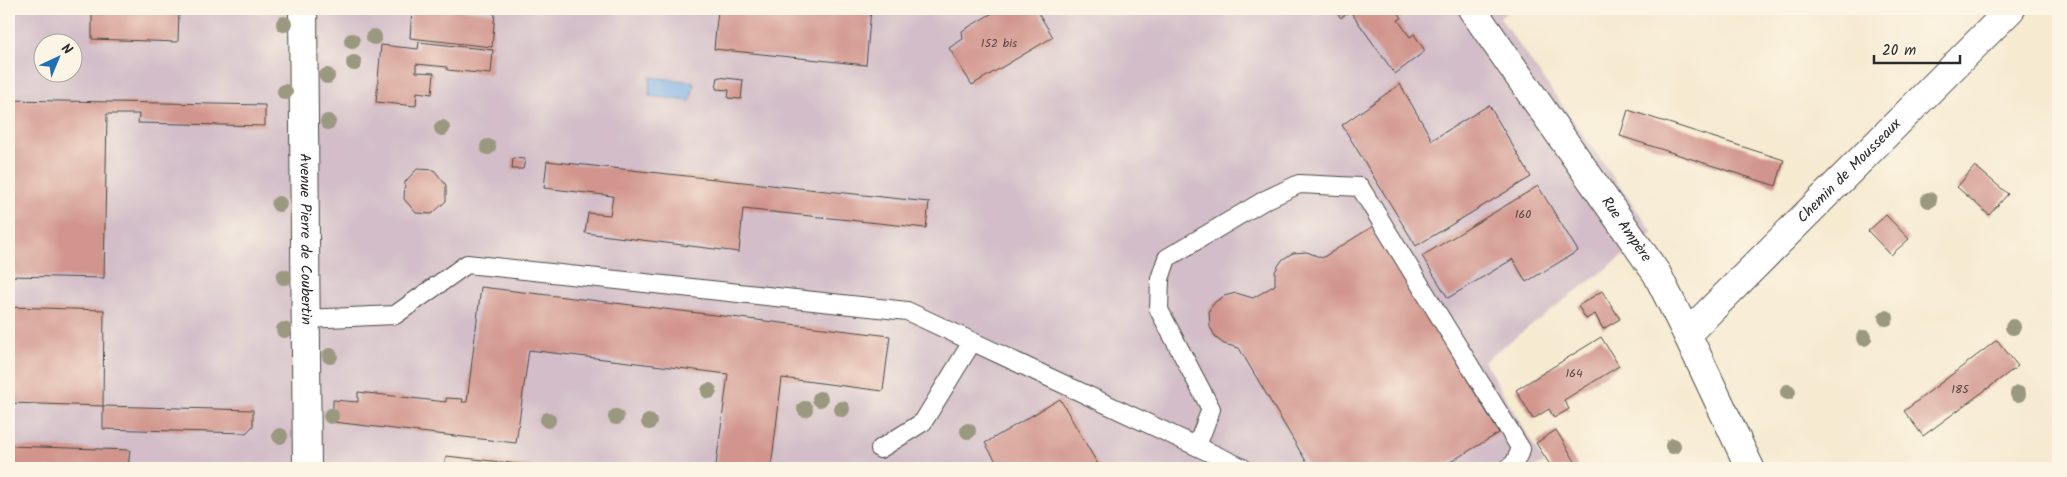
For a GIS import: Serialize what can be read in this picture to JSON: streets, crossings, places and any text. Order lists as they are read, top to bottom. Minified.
{"streets":{"street":["Chemin de Mousseaux","Rue Ampère","Avenue Pierre de Coubertin"]},"crossings":[["Chemin de Mousseaux","Rue Ampère"]],"house_numbers":["152 bis","160","164","185"],"scale_bar":"20 m","north":"top right"}
